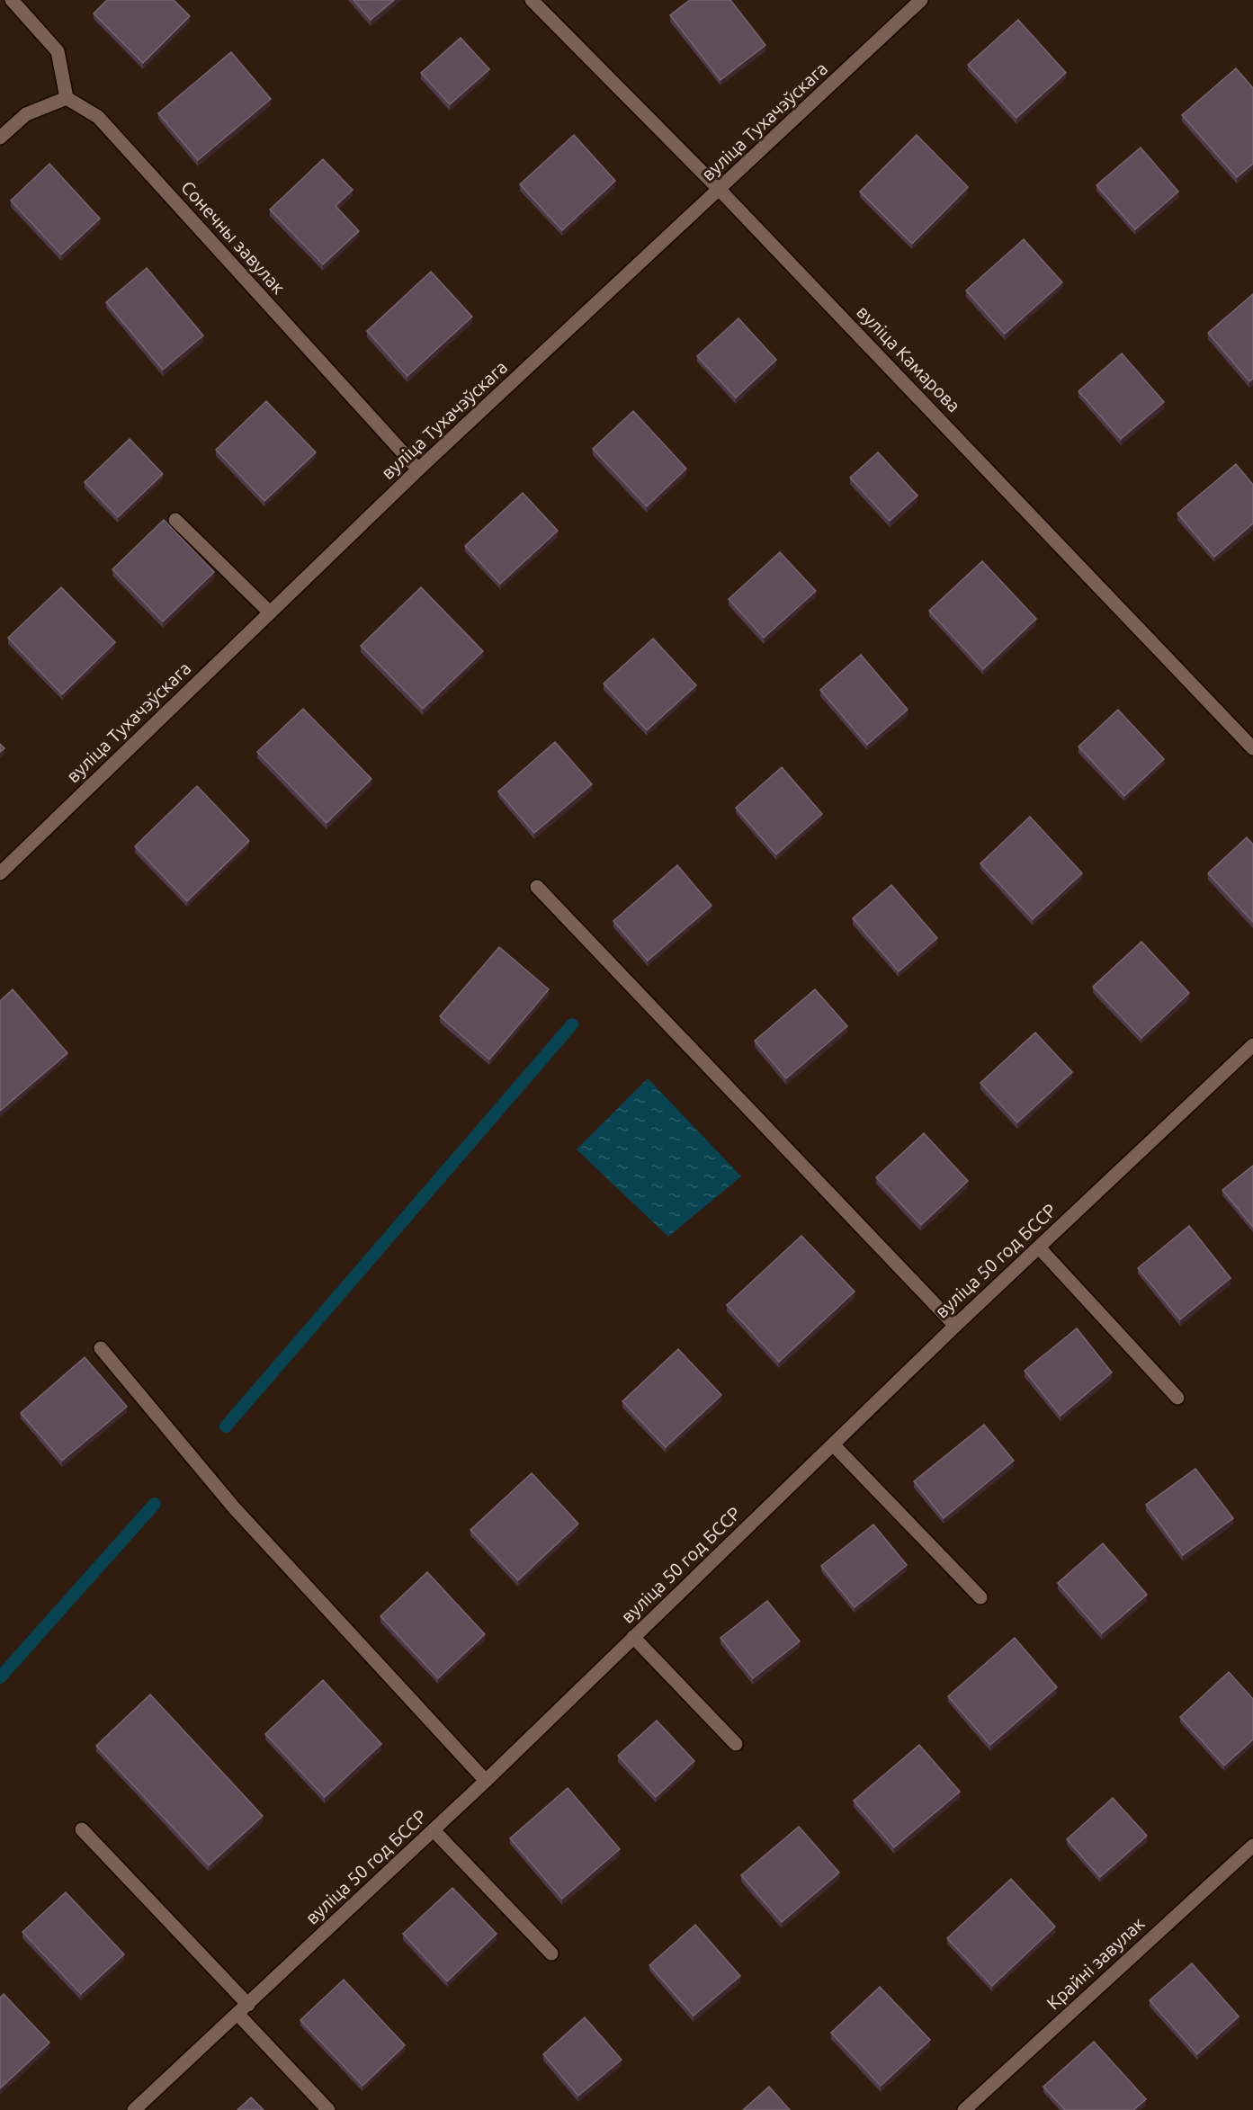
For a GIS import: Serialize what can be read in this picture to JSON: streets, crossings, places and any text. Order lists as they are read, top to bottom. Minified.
{"streets":{"street":["вуліца Тухачэўскага","Сонечны завулак","вуліца Камарова","вуліца 50 год БССР","Крайні завулак"]},"crossings":[["вуліца Тухачэўскага","Сонечны завулак"],["вуліца Тухачэўскага","вуліца Камарова"]]}
